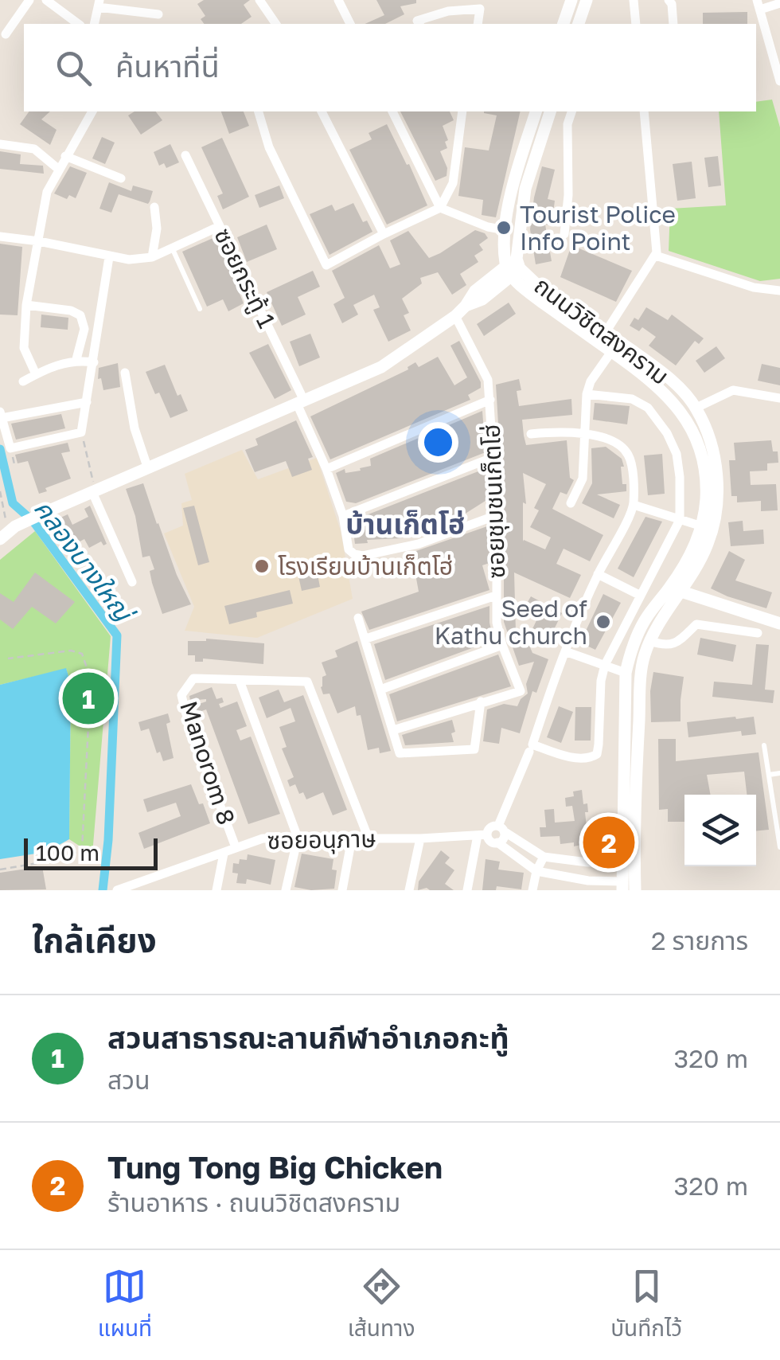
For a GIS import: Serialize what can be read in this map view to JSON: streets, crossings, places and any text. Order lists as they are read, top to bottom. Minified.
{"streets":{"main road":["ถนนวิชิตสงคราม"],"street":["ซอยกระทู้ 1","ซอยชุมชนเก็ตโฮ่","Manorom 8","ซอยอนุภาษ"]},"crossings":[["ซอยกระทู้ 1","ถนนวิชิตสงคราม"],["ซอยกระทู้ 1","ซอยชุมชนเก็ตโฮ่"],["ถนนวิชิตสงคราม","ซอยชุมชนเก็ตโฮ่"],["Manorom 8","ซอยอนุภาษ"]],"districts":["บ้านเก็ตโฮ่"],"water":["คลองบางใหญ่"],"places":["Tourist Police Info Point","โรงเรียนบ้านเก็ตโฮ่","Seed of Kathu church"],"scale_bar":"100 m","page":{"search":"ค้นหาที่นี่","pins":["1","2"],"scale":"100 m","heading":["ใกล้เคียง","2 รายการ"],"list":[{"mark":"1","name":"สวนสาธารณะลานกีฬาอำเภอกะทู้","note":"สวน","value":"320 m"},{"mark":"2","name":"Tung Tong Big Chicken","note":"ร้านอาหาร · ถนนวิชิตสงคราม","value":"320 m"}],"nav":["แผนที่","เส้นทาง","บันทึกไว้"]}}
